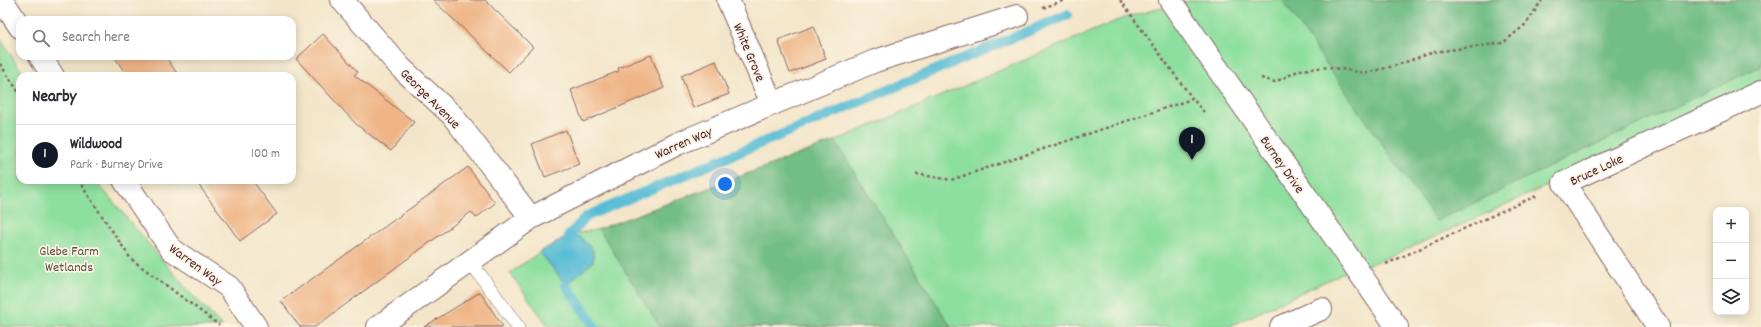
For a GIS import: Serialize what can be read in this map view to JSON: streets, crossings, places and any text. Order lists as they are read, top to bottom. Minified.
{"streets":{"street":["White Grove","George Avenue","Warren Way","Burney Drive","Bruce Loke"]},"crossings":[["White Grove","Warren Way"],["George Avenue","Warren Way"]],"parks":["Glebe Farm Wetlands"],"page":{"search":"Search here","heading":"Nearby","list":[{"mark":"1","name":"Wildwood","note":"Park · Burney Drive","value":"100 m"}],"pins":"1","map_buttons":["+","−"]}}
